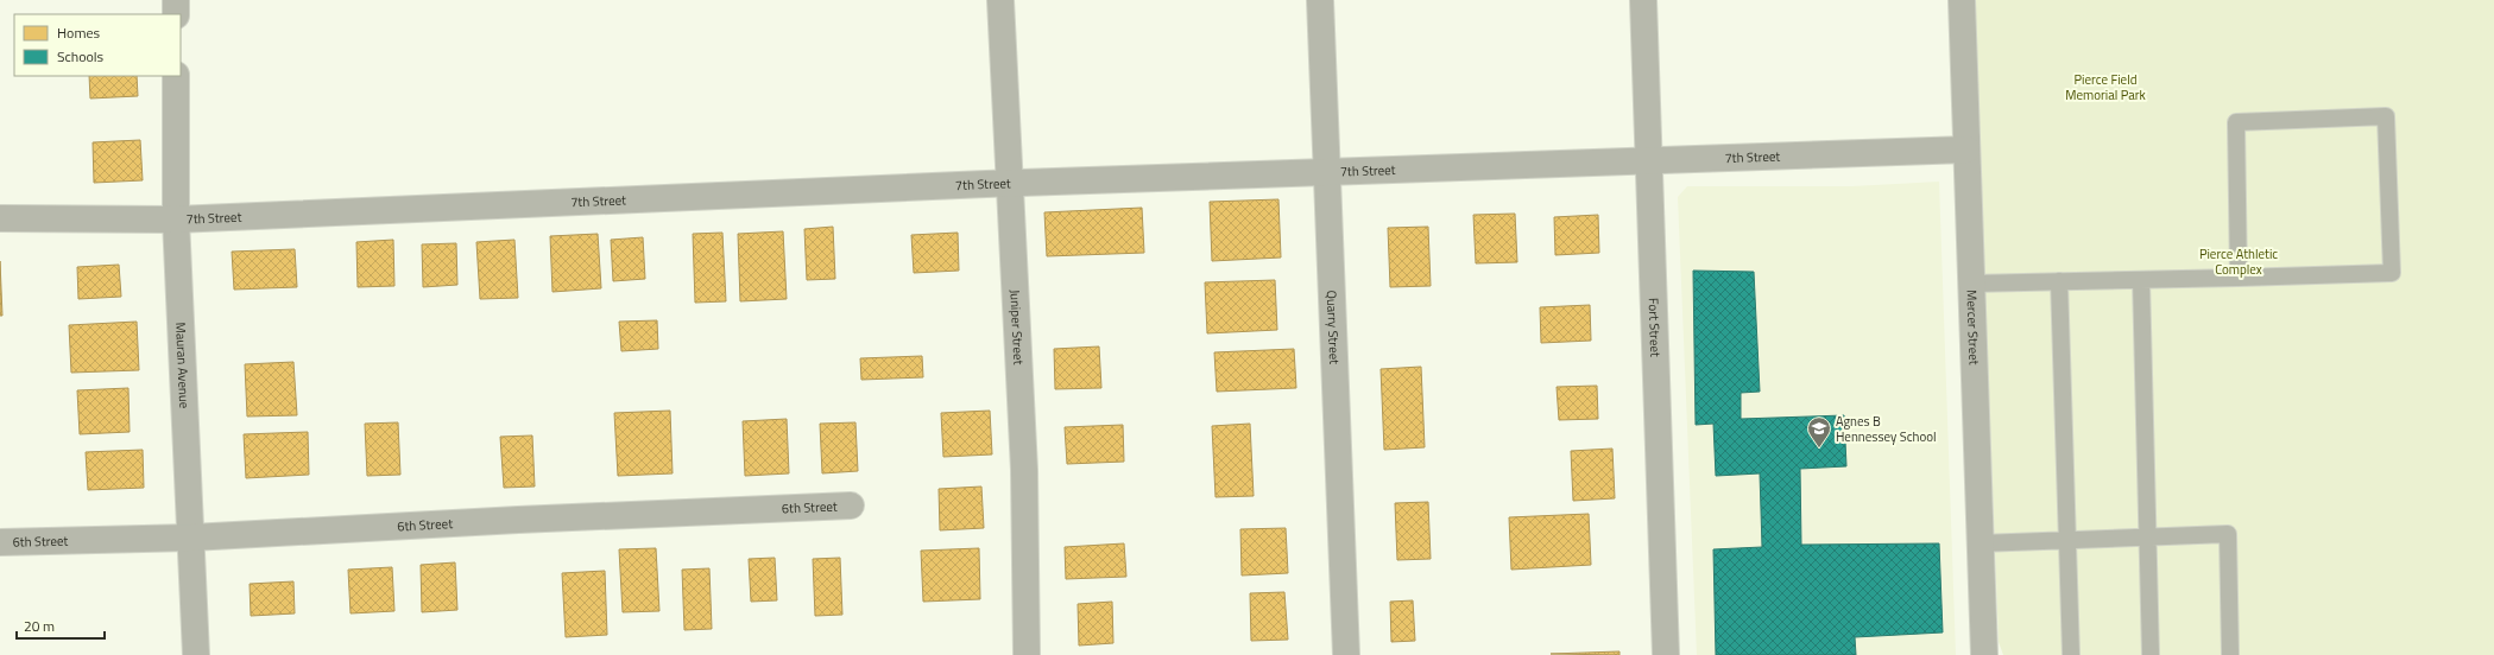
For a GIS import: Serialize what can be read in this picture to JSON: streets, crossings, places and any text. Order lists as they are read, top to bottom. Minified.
{"streets":{"street":["7th Street","Juniper Street","Quarry Street","Fort Street","Mercer Street","Mauran Avenue","6th Street"]},"crossings":[["7th Street","Juniper Street"],["7th Street","Quarry Street"],["7th Street","Fort Street"],["7th Street","Mercer Street"],["7th Street","Mauran Avenue"],["Mauran Avenue","6th Street"]],"parks":["Pierce Field Memorial Park","Pierce Athletic Complex"],"places":{"school or university":["Agnes B Hennessey School"]},"legend":["Homes","Schools"],"scale_bar":"20 m"}
